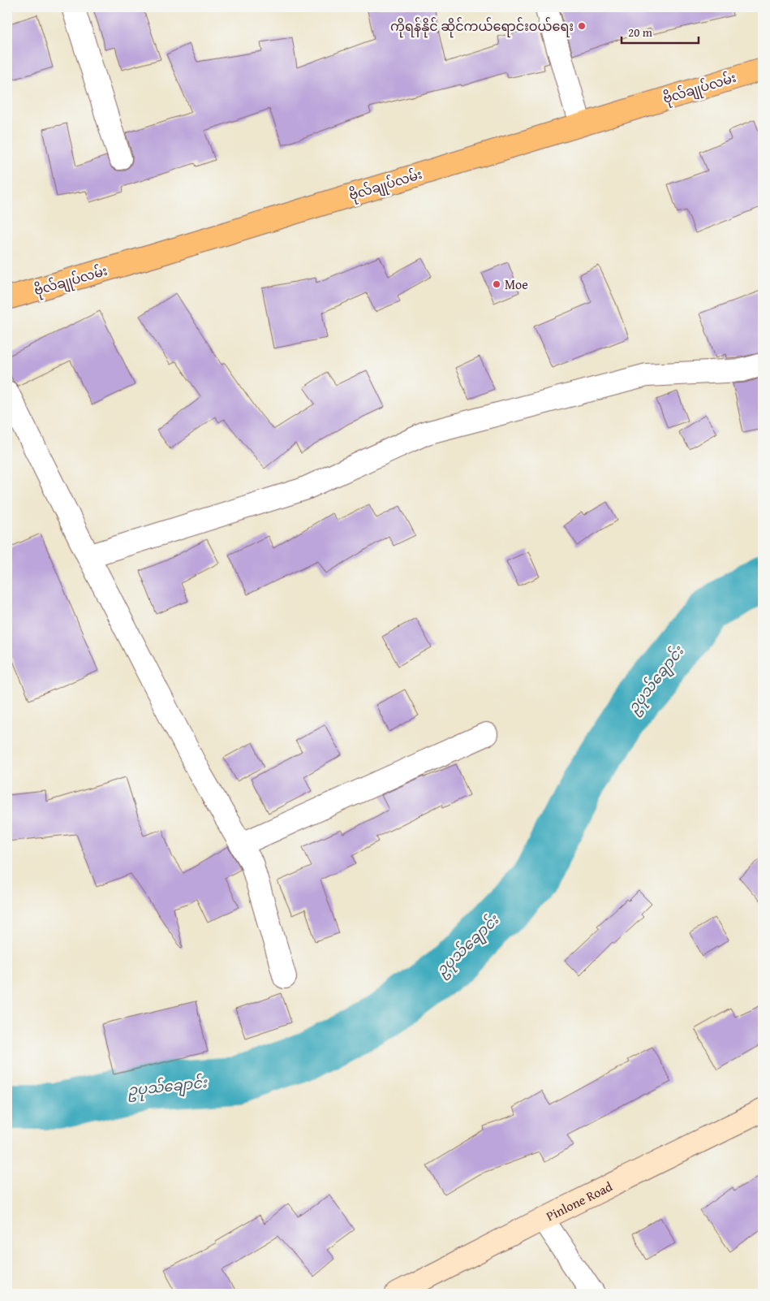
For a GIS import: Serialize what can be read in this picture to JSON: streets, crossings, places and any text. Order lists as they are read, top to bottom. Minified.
{"streets":{"highway":["ဗိုလ်ချုပ်လမ်း"],"street":["Pinlone Road"]},"water":["ဥပုသ်ချောင်း"],"places":["ကိုရန်နိုင် ဆိုင်ကယ်ရောင်းဝယ်ရေး","Moe"],"scale_bar":"20 m"}
